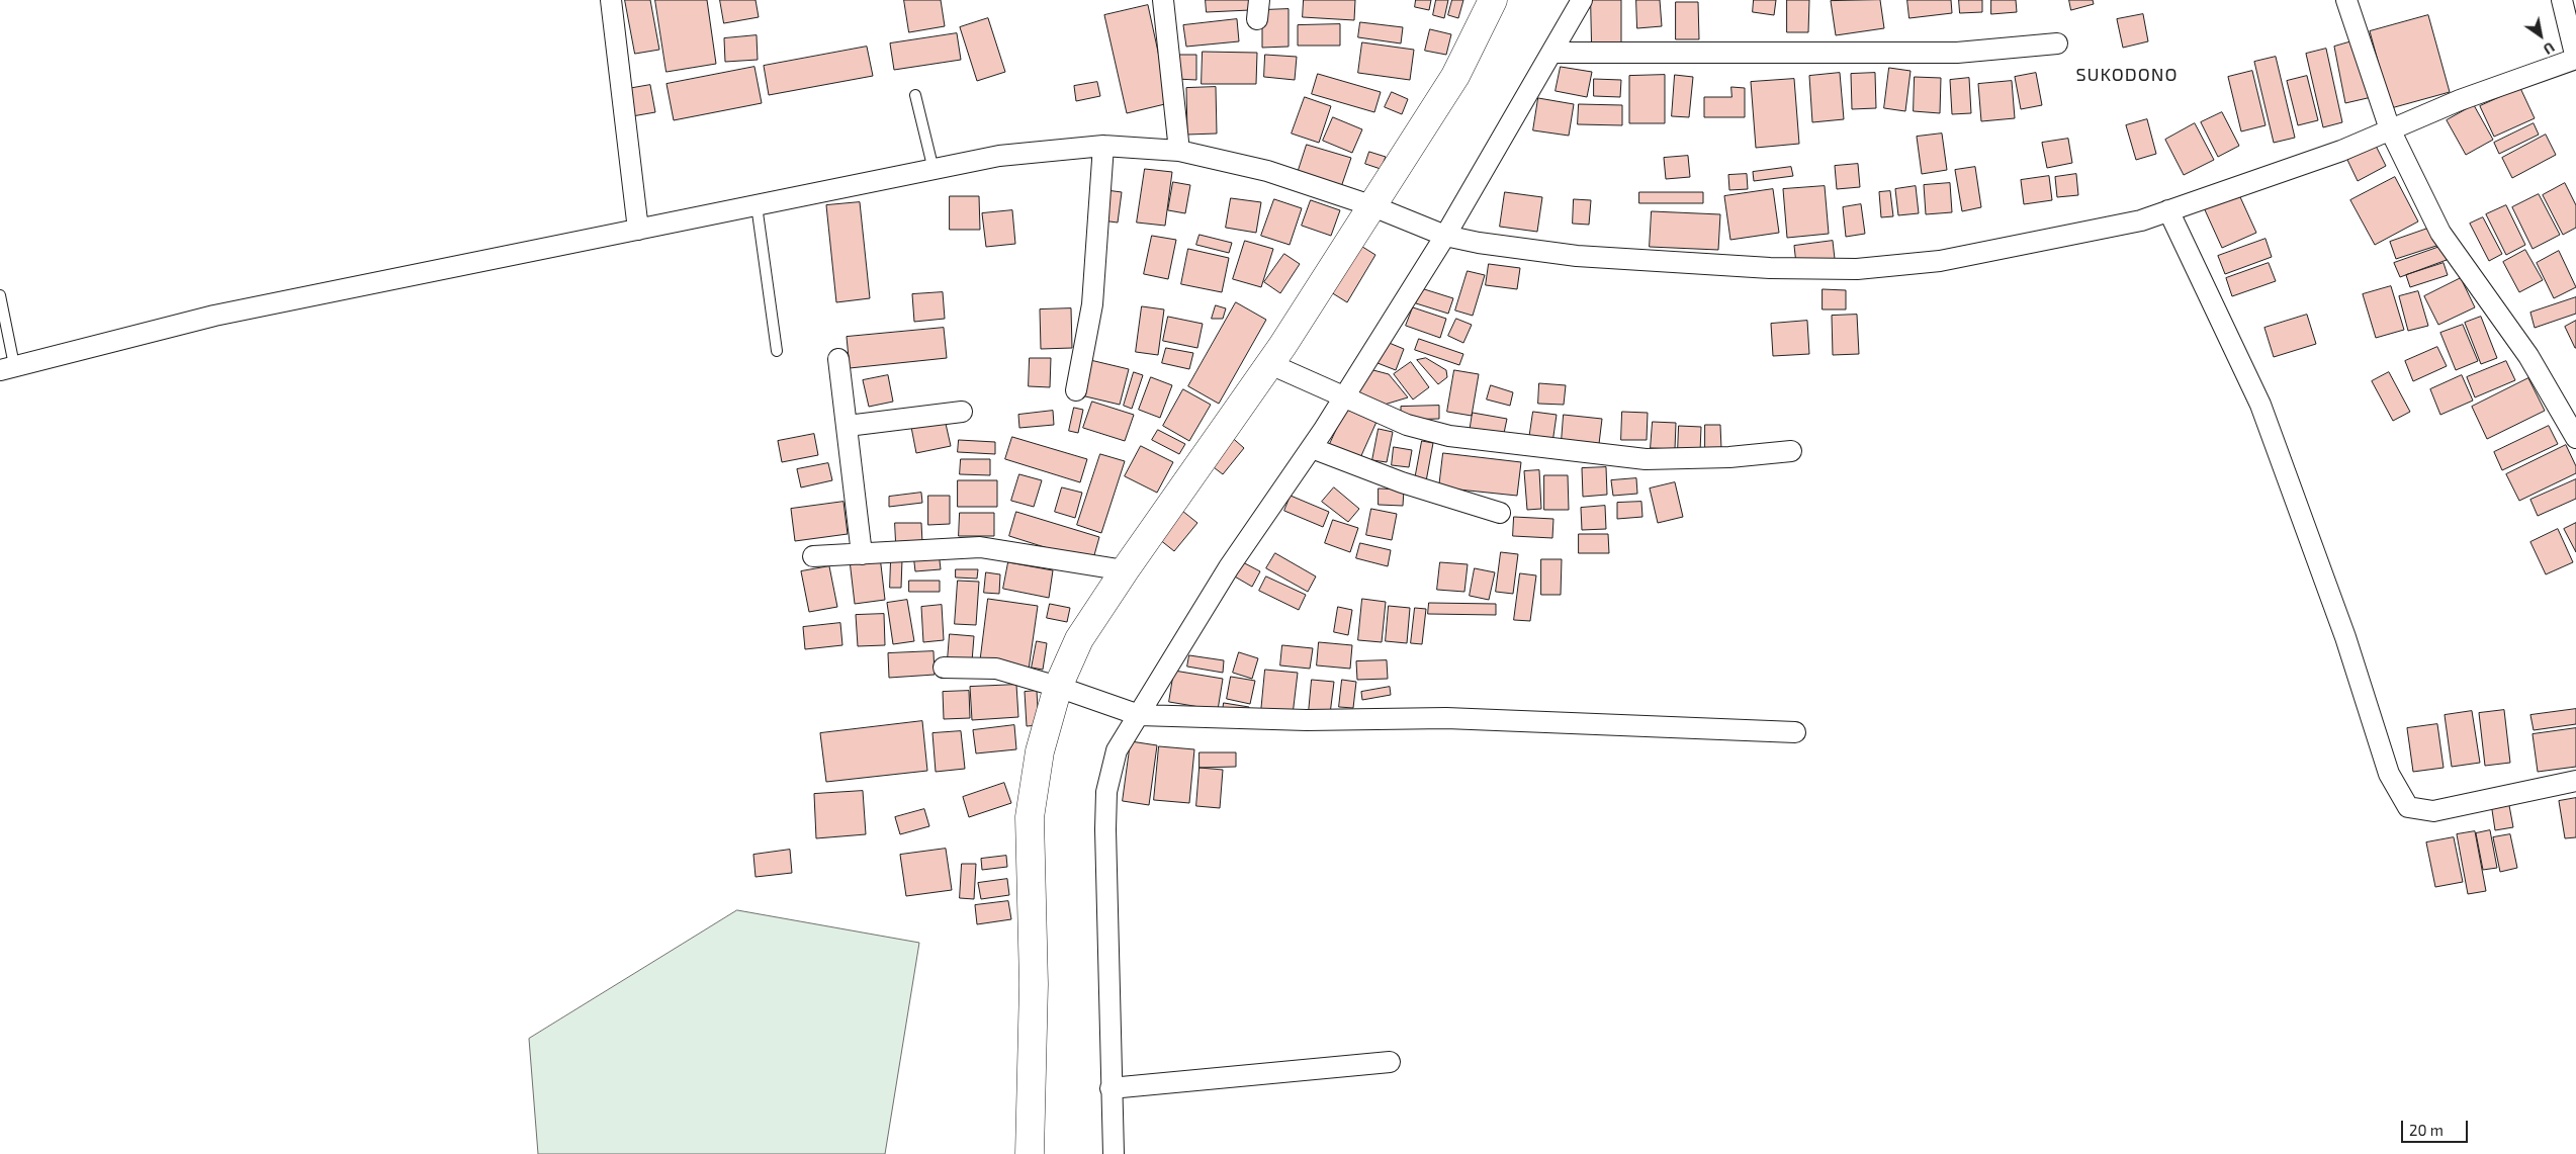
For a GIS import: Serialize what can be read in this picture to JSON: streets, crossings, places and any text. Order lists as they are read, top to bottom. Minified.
{"districts":["SUKODONO"],"scale_bar":"20 m","north":"bottom right"}
